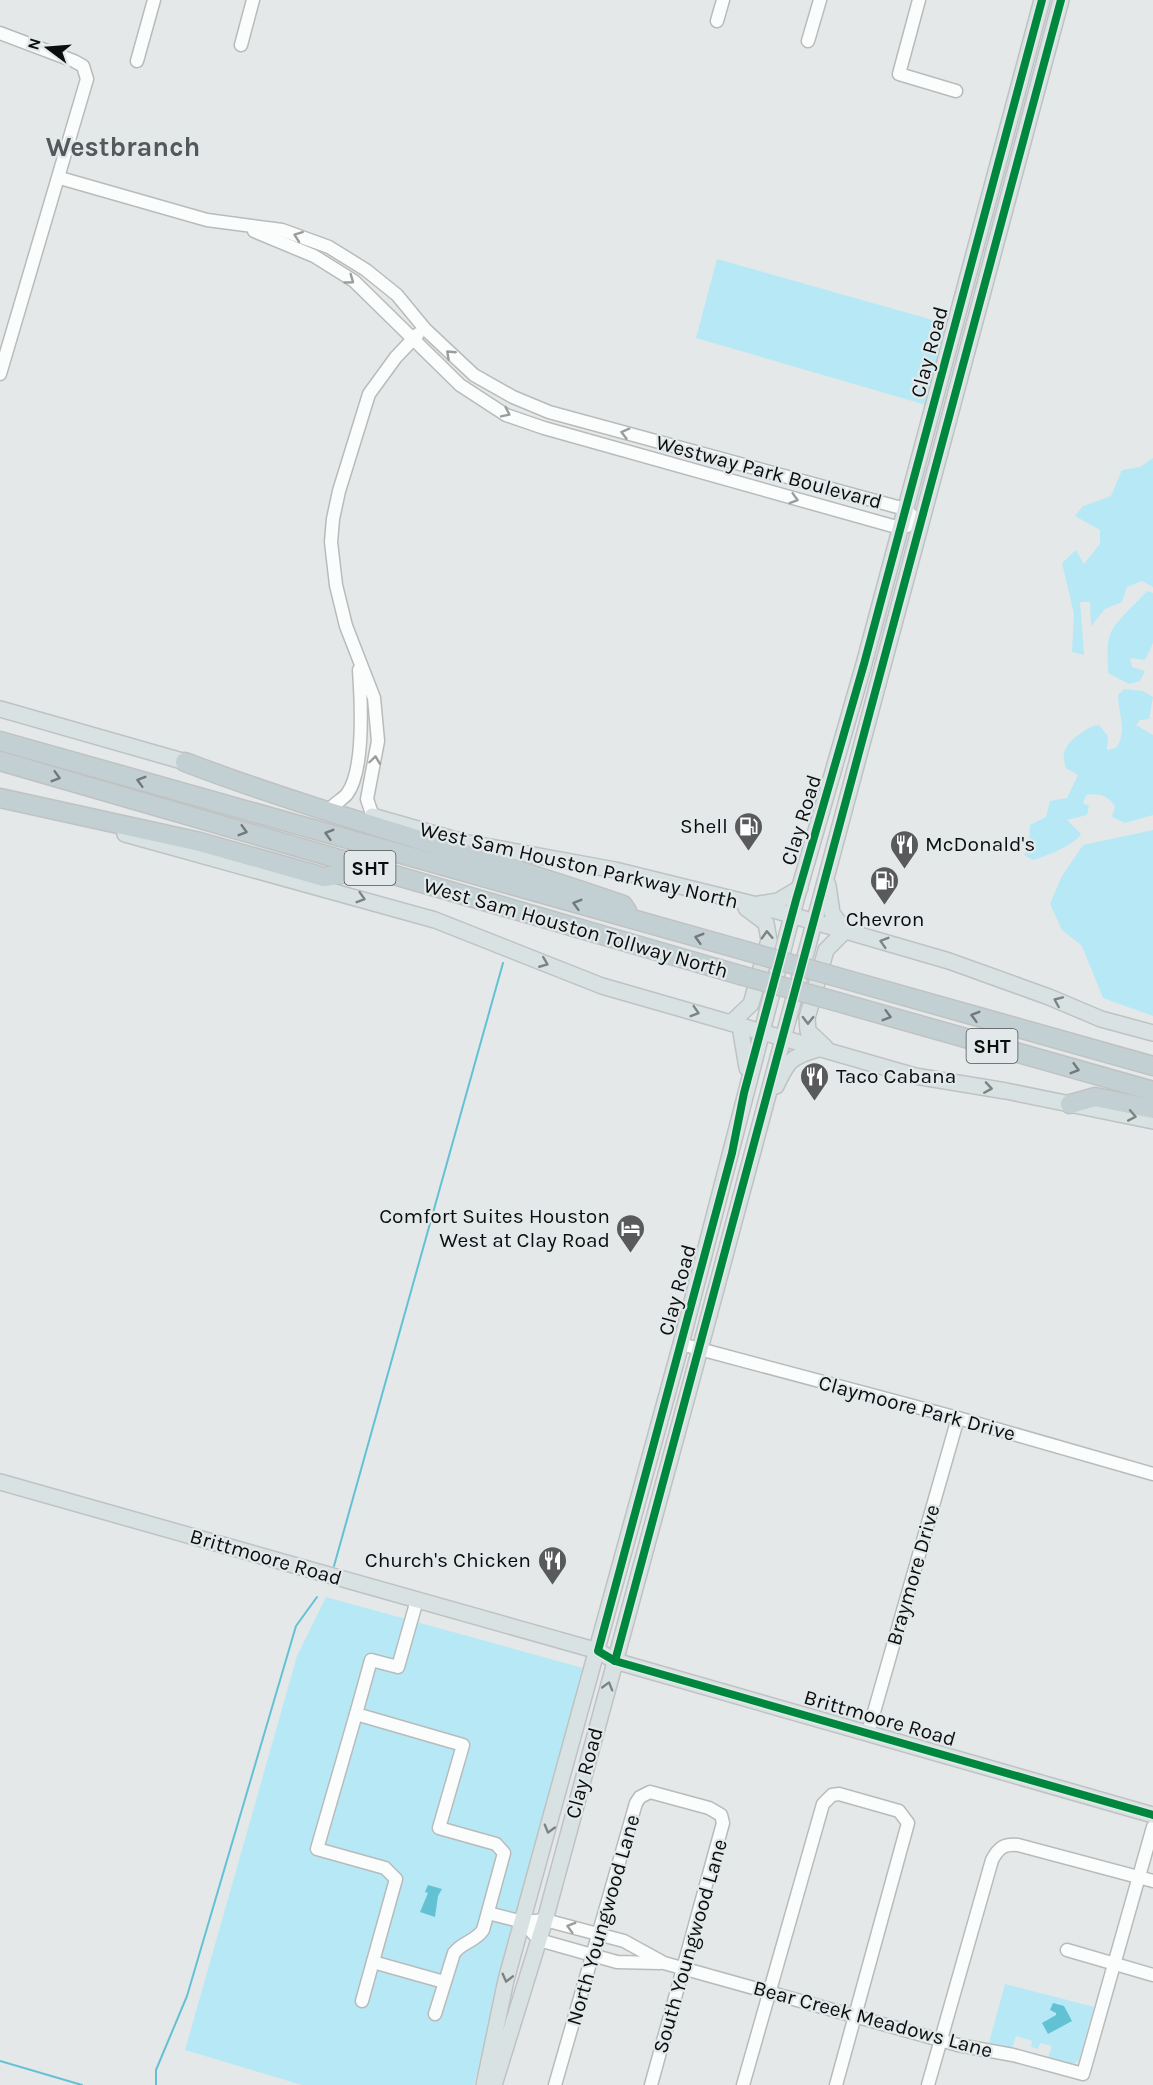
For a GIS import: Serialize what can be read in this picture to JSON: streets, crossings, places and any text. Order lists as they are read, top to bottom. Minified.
{"streets":{"highway":["SHT","West Sam Houston Tollway North"],"main road":["Clay Road","West Sam Houston Parkway North","Brittmoore Road"],"street":["Westway Park Boulevard","Claymoore Park Drive","Braymore Drive","North Youngwood Lane","South Youngwood Lane","Bear Creek Meadows Lane"]},"crossings":[["Clay Road","Westway Park Boulevard"],["Clay Road","West Sam Houston Parkway North"],["Clay Road","Claymoore Park Drive"],["Clay Road","Brittmoore Road"],["Clay Road","Bear Creek Meadows Lane"],["Claymoore Park Drive","Braymore Drive"],["Brittmoore Road","Braymore Drive"],["North Youngwood Lane","South Youngwood Lane"],["North Youngwood Lane","Bear Creek Meadows Lane"],["South Youngwood Lane","Bear Creek Meadows Lane"]],"districts":["Westbranch"],"places":{"fuel station":["Shell","Chevron"],"restaurant":["McDonald's","Taco Cabana","Church's Chicken"],"hotel":["Comfort Suites Houston West at Clay Road"]},"north":"left"}
